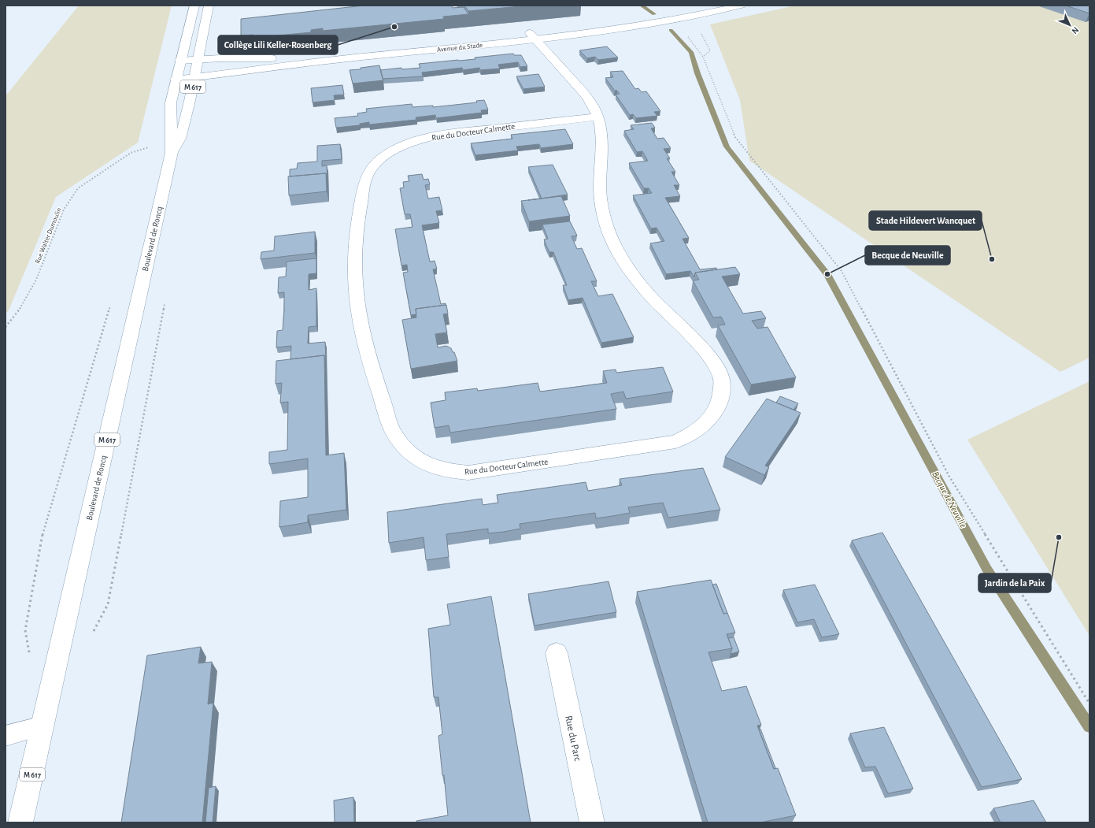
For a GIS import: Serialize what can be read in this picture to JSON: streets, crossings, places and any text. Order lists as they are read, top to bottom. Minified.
{"streets":{"main road":["Avenue du Stade","M 617","Rue du Docteur Calmette","Boulevard de Roncq","Rue du Parc"],"path":["Rue Walter Dumoulin"]},"crossings":[["Avenue du Stade","Rue du Docteur Calmette"],["Avenue du Stade","Boulevard de Roncq"]],"water":["Becque de Neuville"],"places":["Collège Lili Keller-Rosenberg","Stade Hildevert Wancquet","Becque de Neuville","Jardin de la Paix"],"north":"bottom right"}
